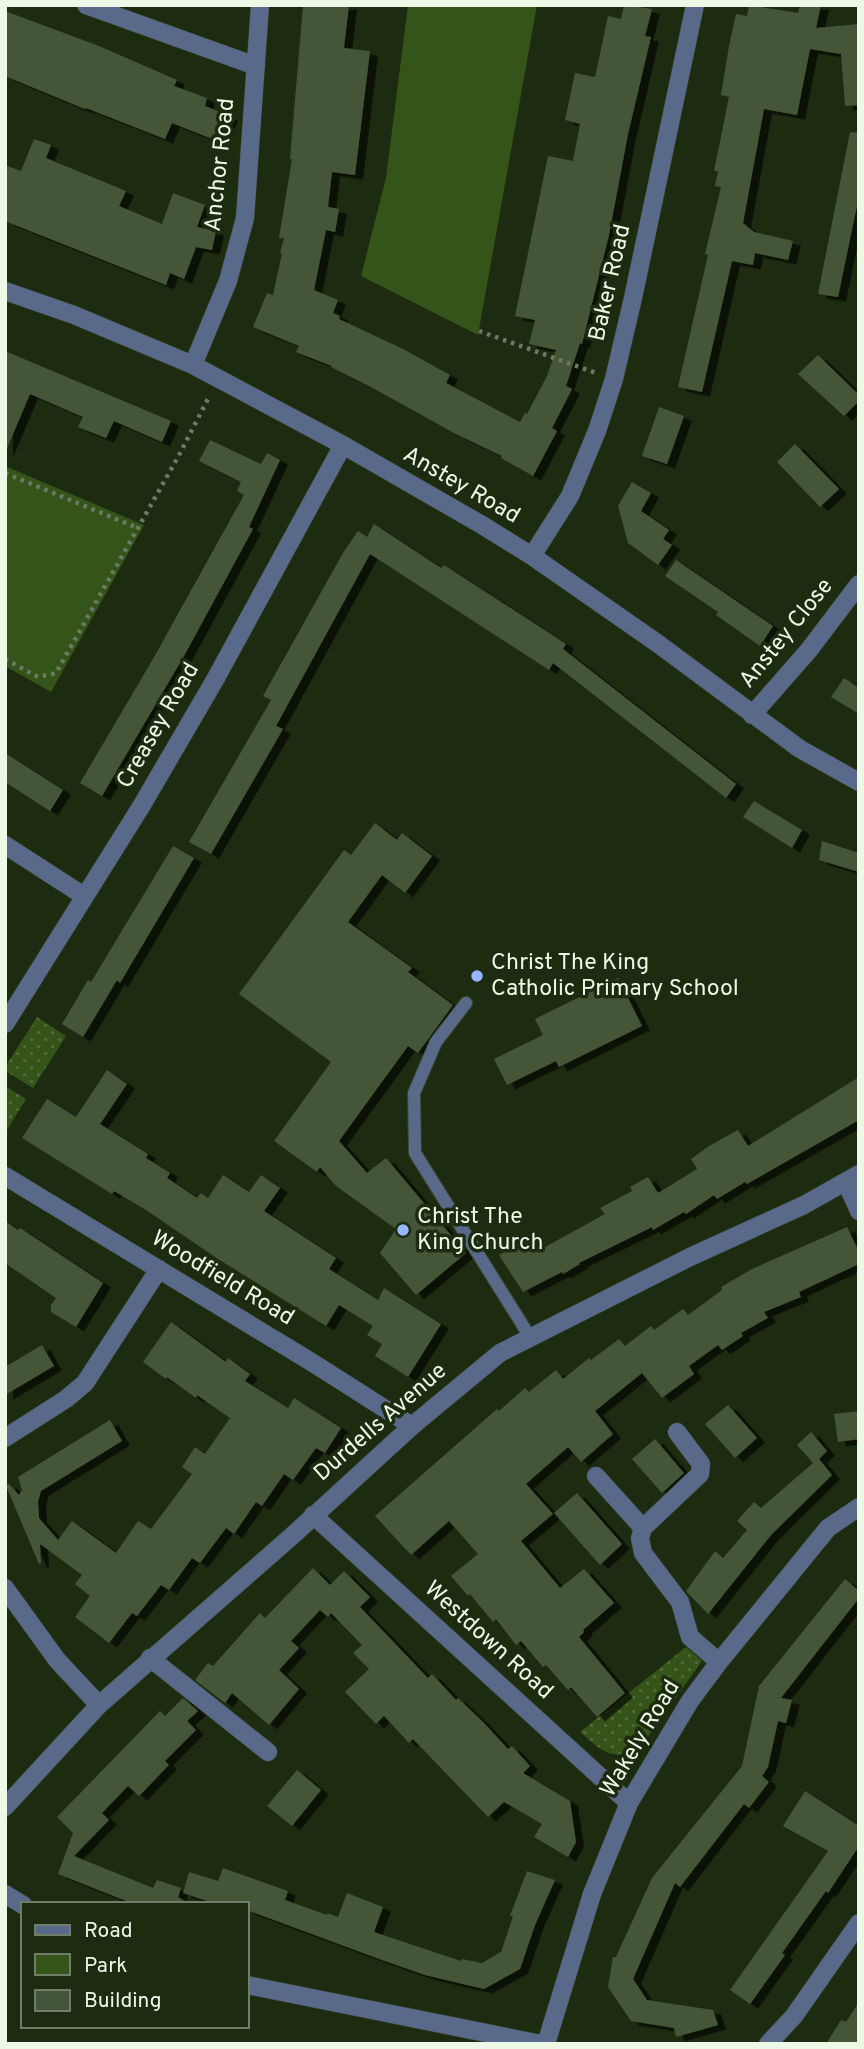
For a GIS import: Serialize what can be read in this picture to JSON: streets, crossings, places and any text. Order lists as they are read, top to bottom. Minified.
{"streets":{"street":["Anchor Road","Baker Road","Anstey Road","Anstey Close","Creasey Road","Woodfield Road","Durdells Avenue","Westdown Road","Wakely Road"]},"crossings":[["Anchor Road","Anstey Road"],["Baker Road","Anstey Road"],["Anstey Road","Anstey Close"],["Anstey Road","Creasey Road"],["Woodfield Road","Durdells Avenue"],["Durdells Avenue","Westdown Road"],["Westdown Road","Wakely Road"]],"places":["Christ The King Catholic Primary School","Christ The King Church"],"legend":["Road","Park","Building"]}
